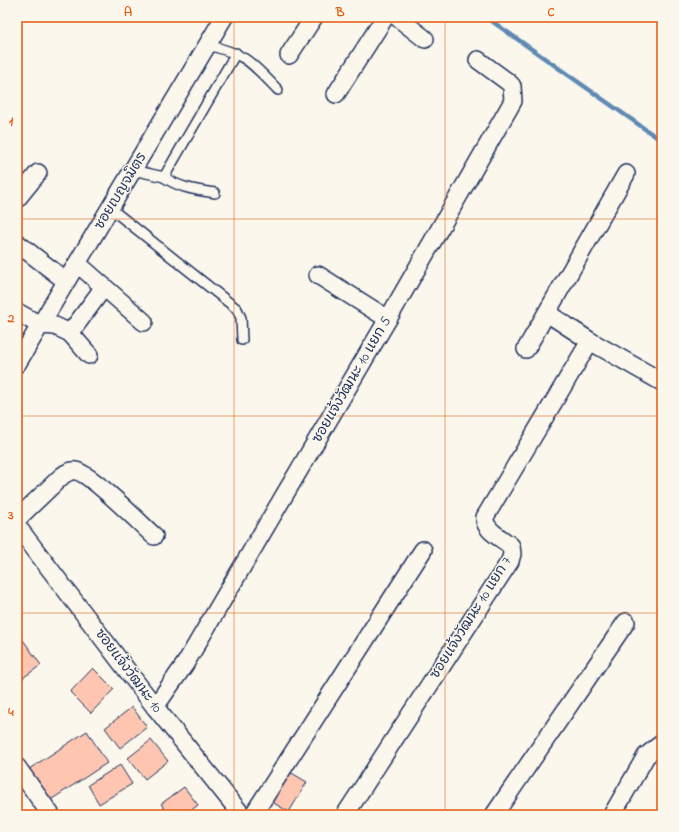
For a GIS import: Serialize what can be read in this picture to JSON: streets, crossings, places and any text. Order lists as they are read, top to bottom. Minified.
{"streets":{"street":["ซอยเบญจมิตร","ซอยแจ้งวัฒนะ 10 แยก 5","ซอยแจ้งวัฒนะ 10 แยก 7","ซอยแจ้งวัฒนะ 10"]},"crossings":[["ซอยแจ้งวัฒนะ 10 แยก 5","ซอยแจ้งวัฒนะ 10"]],"grid":{"columns":["A","B","C"],"rows":["1","2","3","4"]}}
